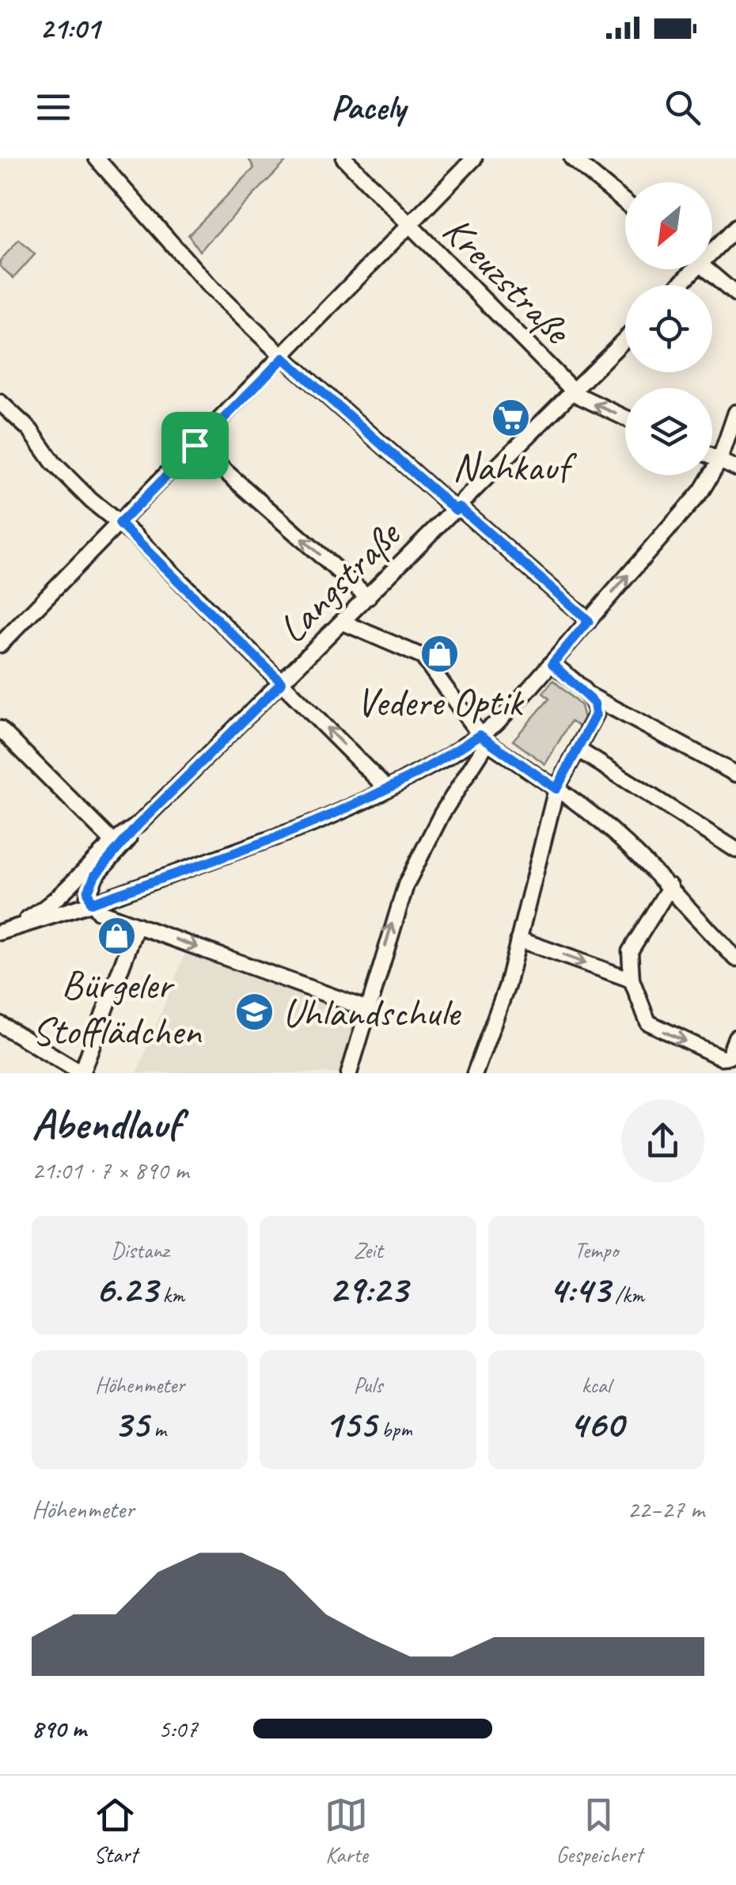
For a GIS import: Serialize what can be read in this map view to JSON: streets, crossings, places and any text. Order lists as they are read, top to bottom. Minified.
{"streets":{"street":["Kreuzstraße","Langstraße"]},"crossings":[["Kreuzstraße","Langstraße"]],"places":{"supermarket":["Nahkauf"],"shop":["Vedere Optik","Bürgeler Stofflädchen"],"school or university":["Uhlandschule"]},"north":"bottom left","page":{"status":"21:01","header":"Pacely","heading":["Abendlauf","21:01 · 7 × 890 m"],"stats":[["Distanz","6.23 km"],["Zeit","29:23"],["Tempo","4:43 /km"],["Höhenmeter","35 m"],["Puls","155 bpm"],["kcal","460"]],"chart":["Höhenmeter","22–27 m"],"list":[{"name":"890 m","note":"5:07"}],"tabs":["Start","Karte","Gespeichert"]}}
